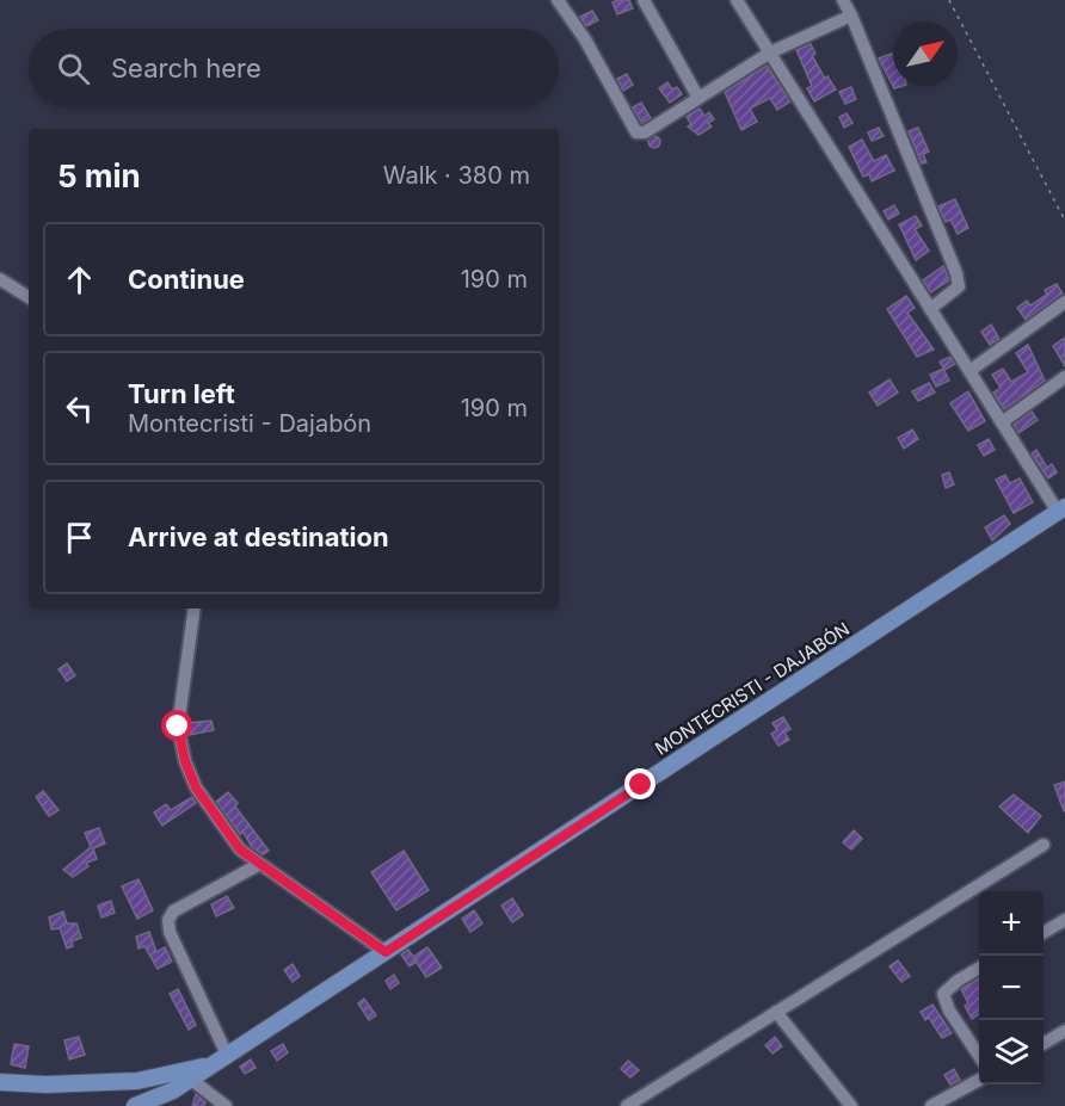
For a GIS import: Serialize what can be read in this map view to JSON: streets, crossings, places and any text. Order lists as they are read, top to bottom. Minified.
{"streets":{"main road":["MONTECRISTI - DAJABÓN"]},"north":"top right","page":{"search":"Search here","heading":["5 min","Walk · 380 m"],"list":[["Continue","190 m"],["Turn left","Montecristi - Dajabón","190 m"],"Arrive at destination"],"map_buttons":["+","−"]}}
